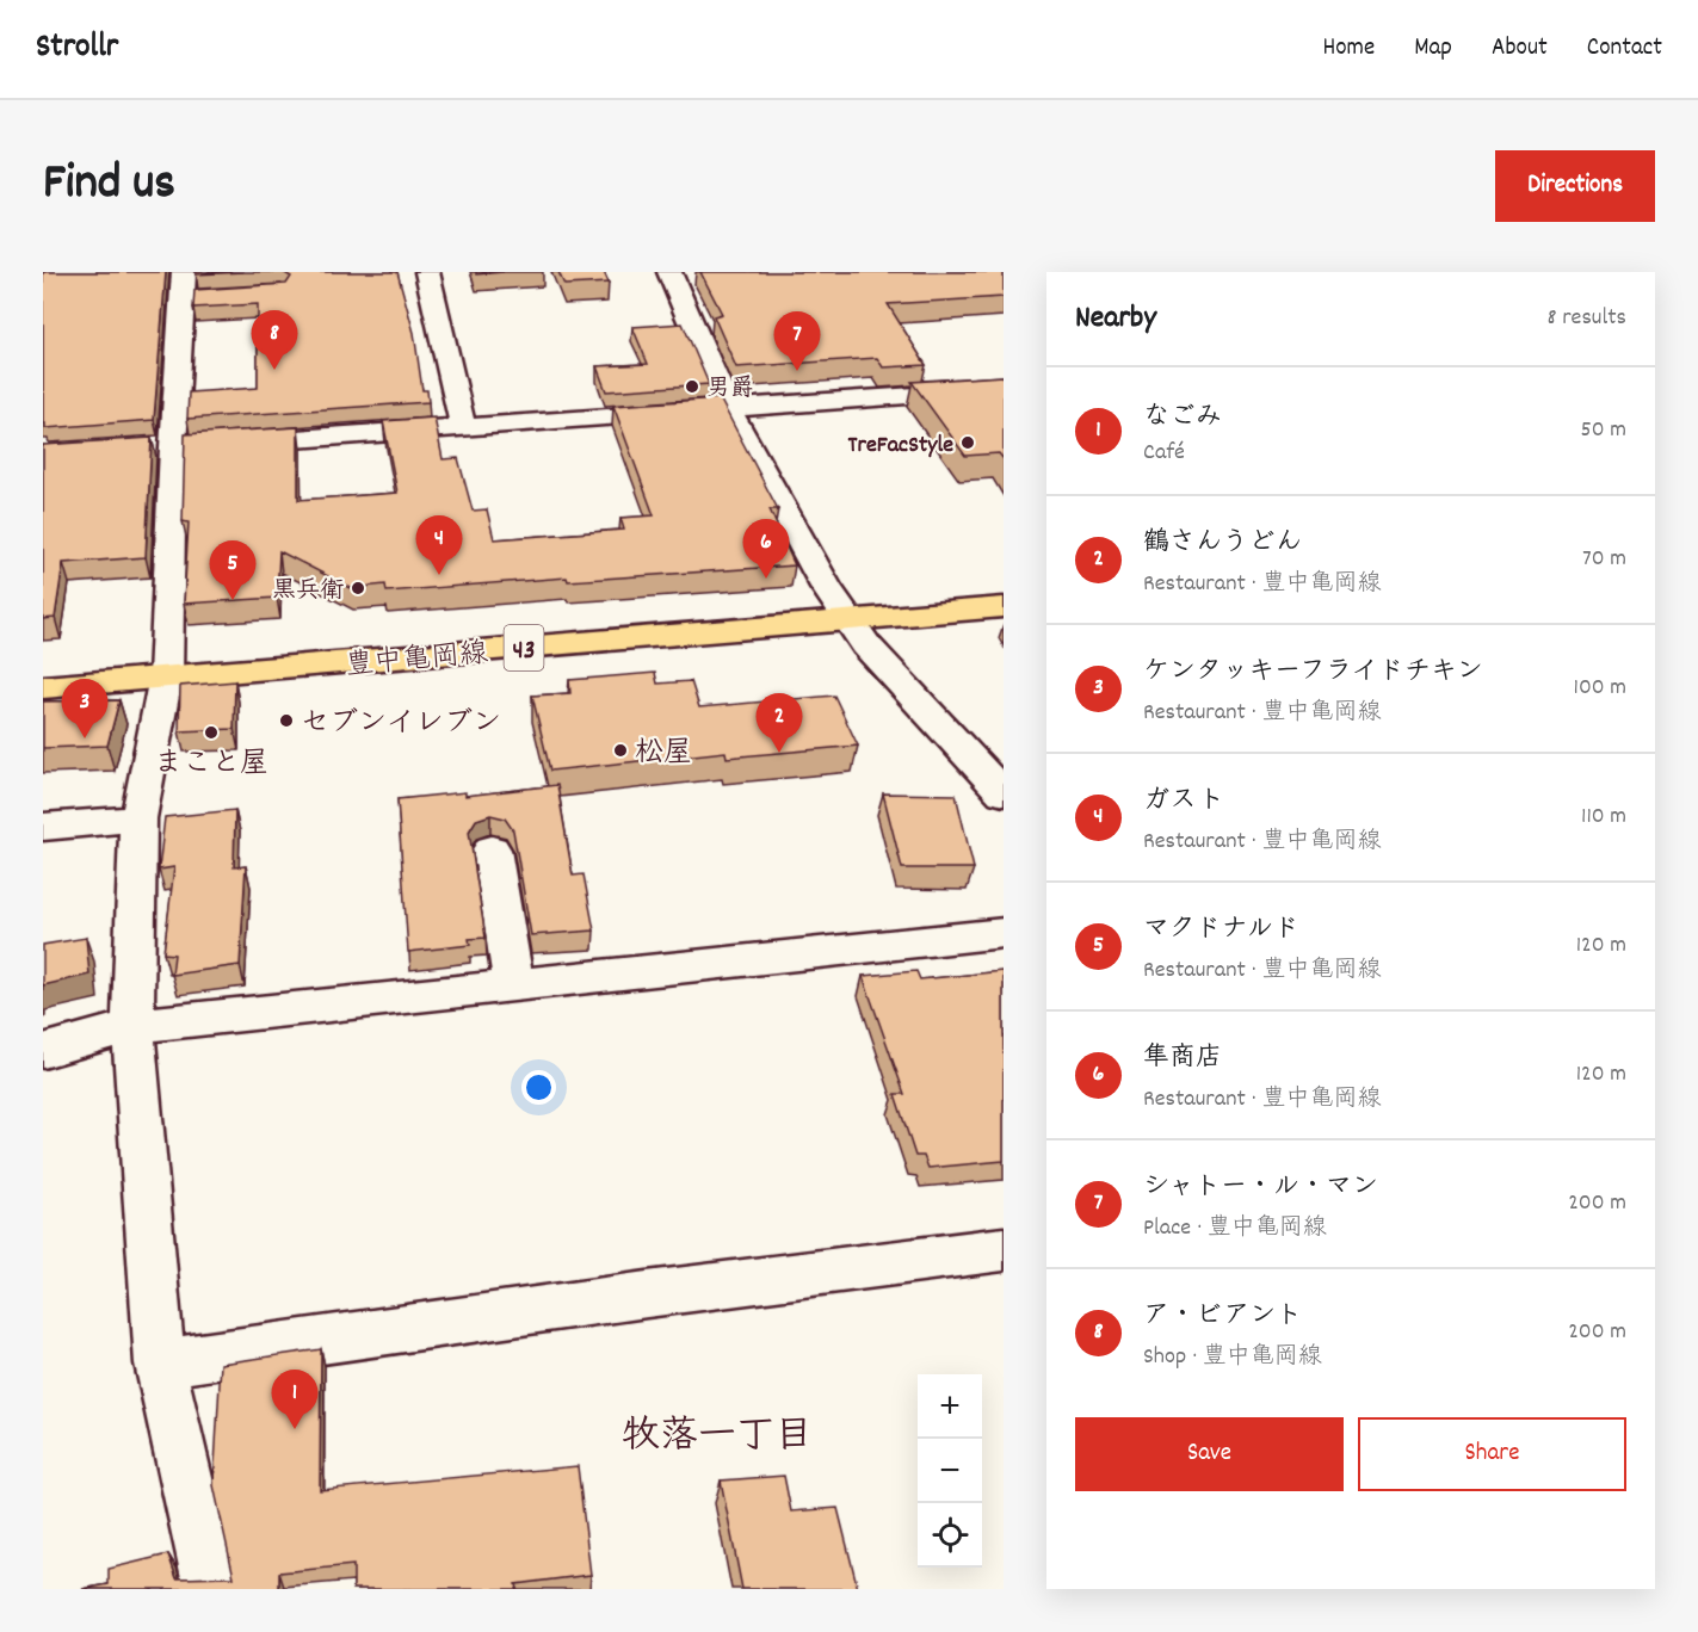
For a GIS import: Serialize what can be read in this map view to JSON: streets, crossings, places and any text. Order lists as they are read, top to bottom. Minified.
{"streets":{"main road":["43","豊中亀岡線"]},"districts":["牧落一丁目"],"places":["男爵","TreFacStyle","黒兵衛","セブンイレブン","まこと屋","松屋"],"page":{"header":"Strollr","nav":["Home","Map","About","Contact"],"title":"Find us","buttons":["Directions",["Save","Share"]],"heading":["Nearby","8 results"],"pins":["8","7","4","6","5","3","2","1"],"list":[{"mark":"1","name":"なごみ","note":"Café","value":"50 m"},{"mark":"2","name":"鶴さんうどん","note":"Restaurant · 豊中亀岡線","value":"70 m"},{"mark":"3","name":"ケンタッキーフライドチキン","note":"Restaurant · 豊中亀岡線","value":"100 m"},{"mark":"4","name":"ガスト","note":"Restaurant · 豊中亀岡線","value":"110 m"},{"mark":"5","name":"マクドナルド","note":"Restaurant · 豊中亀岡線","value":"120 m"},{"mark":"6","name":"隼商店","note":"Restaurant · 豊中亀岡線","value":"120 m"},{"mark":"7","name":"シャトー・ル・マン","note":"Place · 豊中亀岡線","value":"200 m"},{"mark":"8","name":"ア・ビアント","note":"Shop · 豊中亀岡線","value":"200 m"}],"map_buttons":["+","−"]}}
